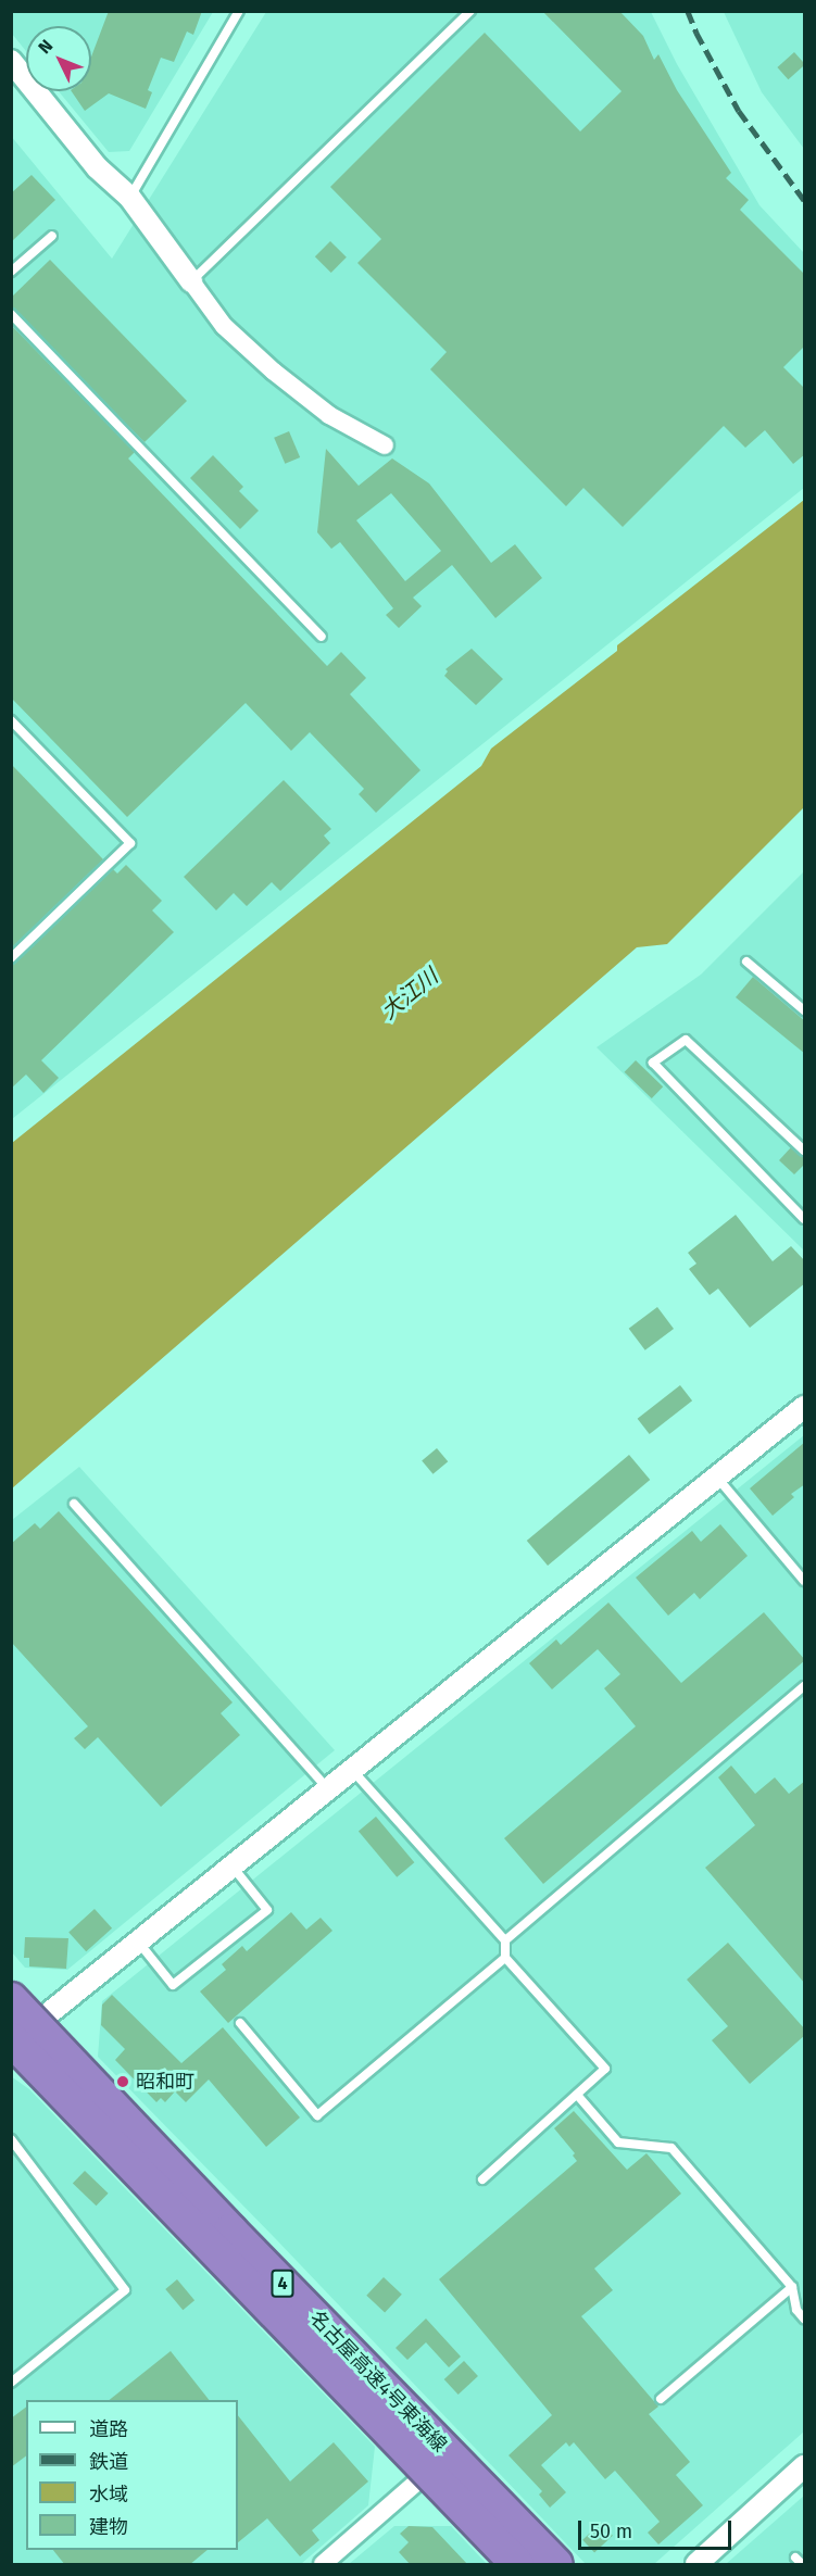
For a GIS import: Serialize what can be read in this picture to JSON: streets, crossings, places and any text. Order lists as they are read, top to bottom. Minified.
{"streets":{"highway":["4","名古屋高速4号東海線"]},"water":["大江川"],"places":["昭和町"],"legend":["道路","鉄道","水域","建物"],"scale_bar":"50 m","north":"top left"}
